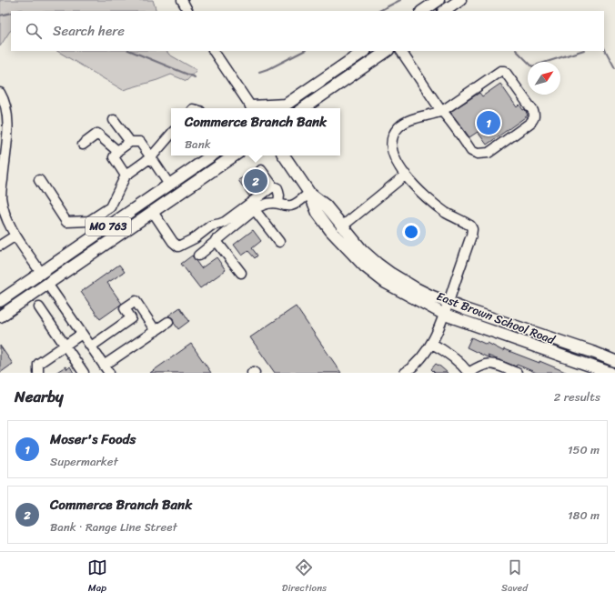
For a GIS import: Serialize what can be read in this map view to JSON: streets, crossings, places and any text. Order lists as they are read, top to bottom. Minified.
{"streets":{"main road":["MO 763","East Brown School Road"]},"north":"top right","page":{"search":"Search here","popup":["Commerce Branch Bank","Bank"],"pins":["1","2"],"heading":["Nearby","2 results"],"list":[{"mark":"1","name":"Moser's Foods","note":"Supermarket","value":"150 m"},{"mark":"2","name":"Commerce Branch Bank","note":"Bank · Range Line Street","value":"180 m"}],"nav":["Map","Directions","Saved"]}}
